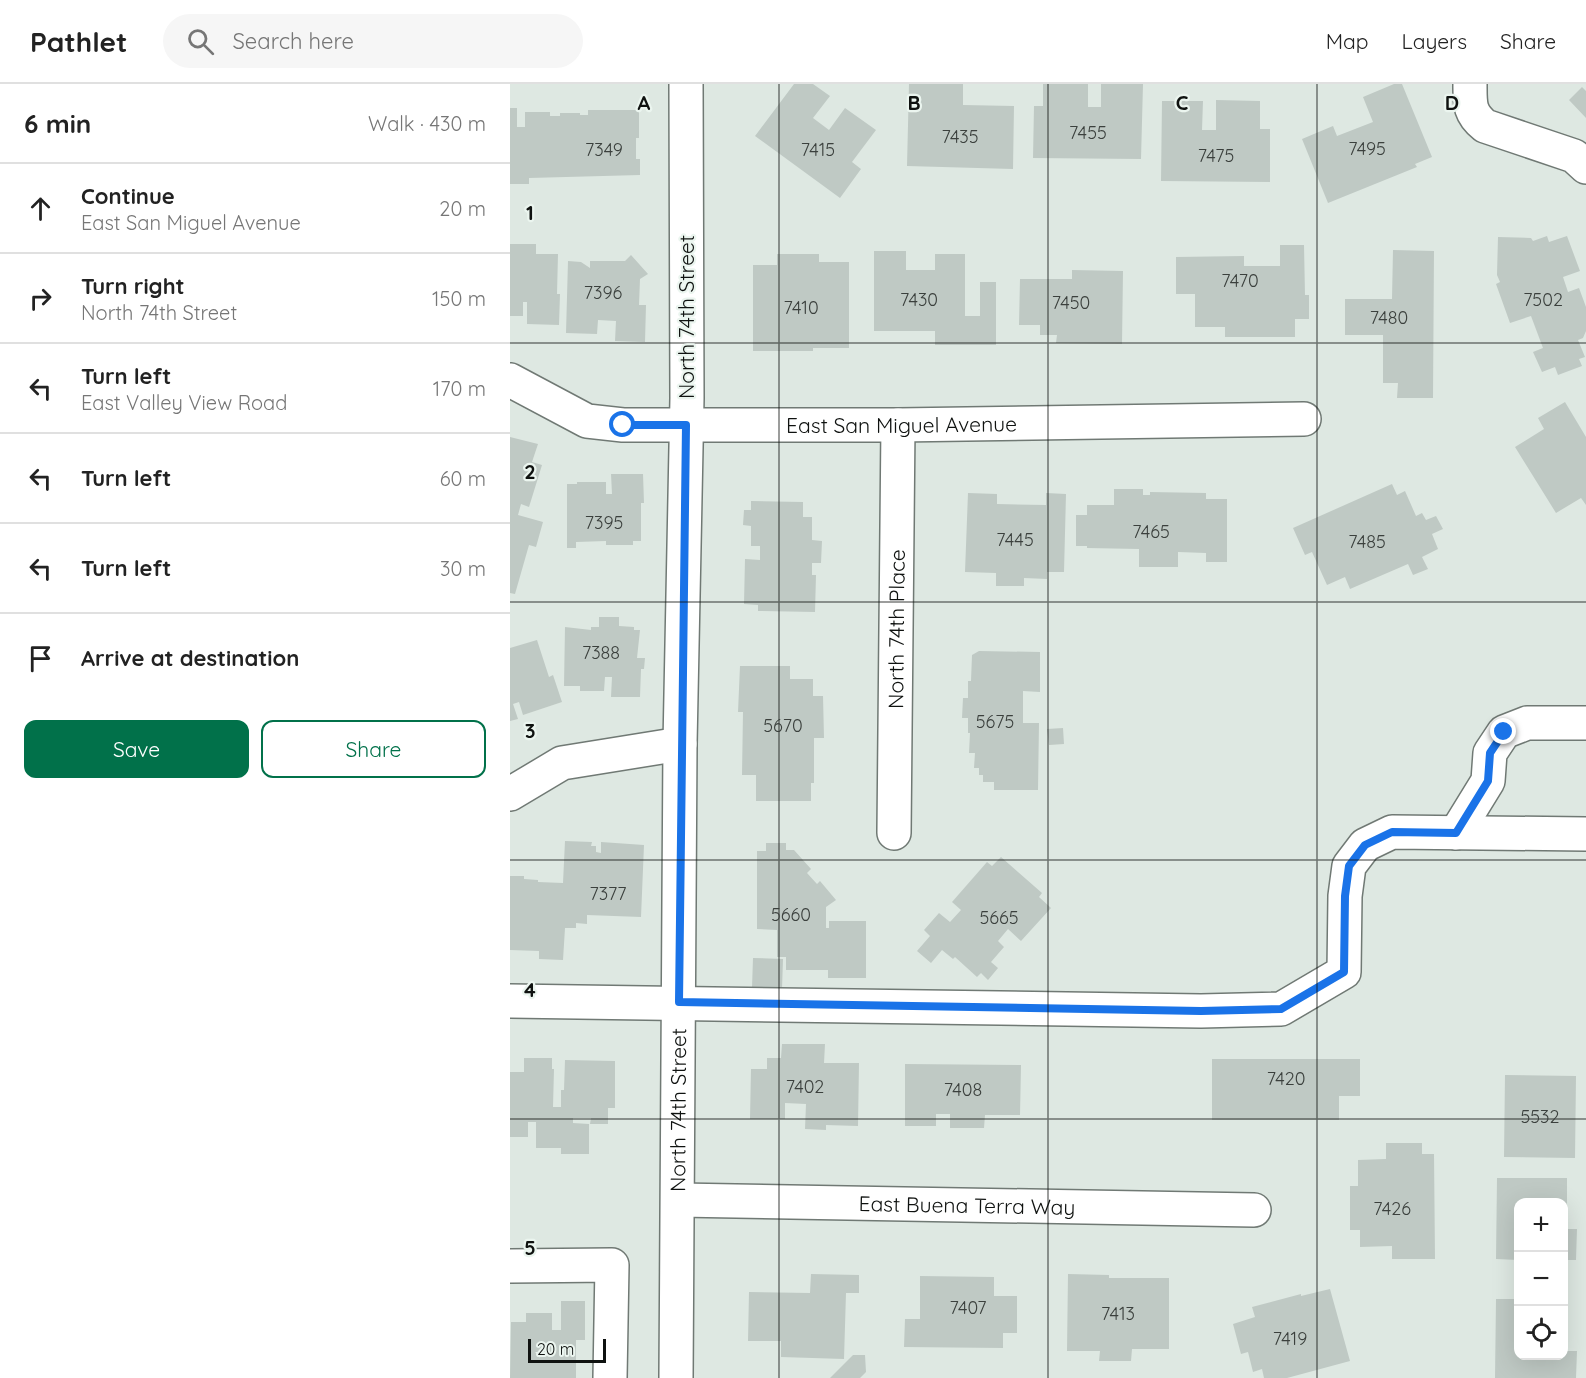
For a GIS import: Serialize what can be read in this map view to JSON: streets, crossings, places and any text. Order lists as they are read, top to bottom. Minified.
{"streets":{"street":["North 74th Street","East San Miguel Avenue","North 74th Place","East Buena Terra Way"]},"crossings":[["North 74th Street","East San Miguel Avenue"],["North 74th Street","East Buena Terra Way"],["East San Miguel Avenue","North 74th Place"]],"house_numbers":["7455","7435","7495","7349","7415","7475","7470","7396","7430","7502","7450","7410","7480","7395","7465","7445","7485","7388","5675","5670","7377","5660","5665","7420","7402","7408","5532","7426","7407","7413","7419"],"scale_bar":"20 m","page":{"header":"Pathlet","search":"Search here","nav":["Map","Layers","Share"],"heading":["6 min","Walk · 430 m"],"list":[["Continue","East San Miguel Avenue","20 m"],["Turn right","North 74th Street","150 m"],["Turn left","East Valley View Road","170 m"],["Turn left","60 m"],["Turn left","30 m"],"Arrive at destination"],"buttons":["Save","Share"],"map_buttons":["+","−"],"scale":"20 m"},"grid":{"columns":["A","B","C","D"],"rows":["1","2","3","4","5"]}}
